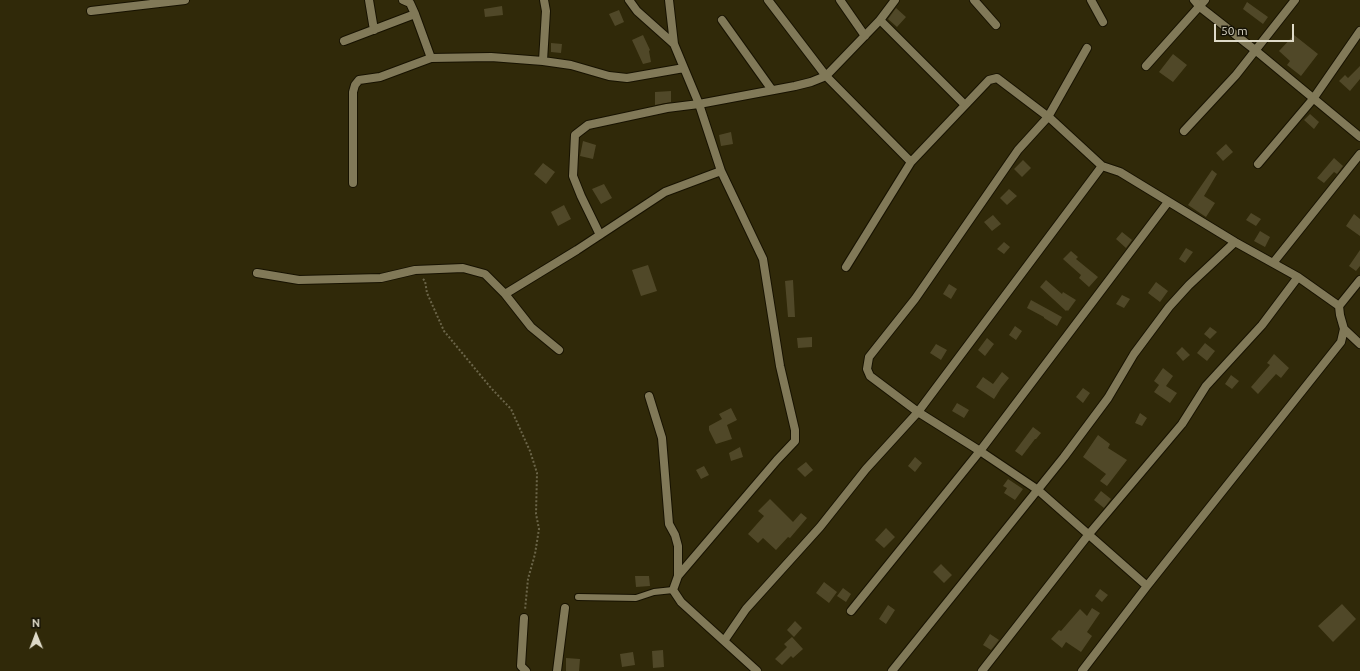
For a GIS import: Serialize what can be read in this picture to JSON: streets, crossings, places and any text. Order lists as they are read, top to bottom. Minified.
{"scale_bar":"50 m","north":"top"}
